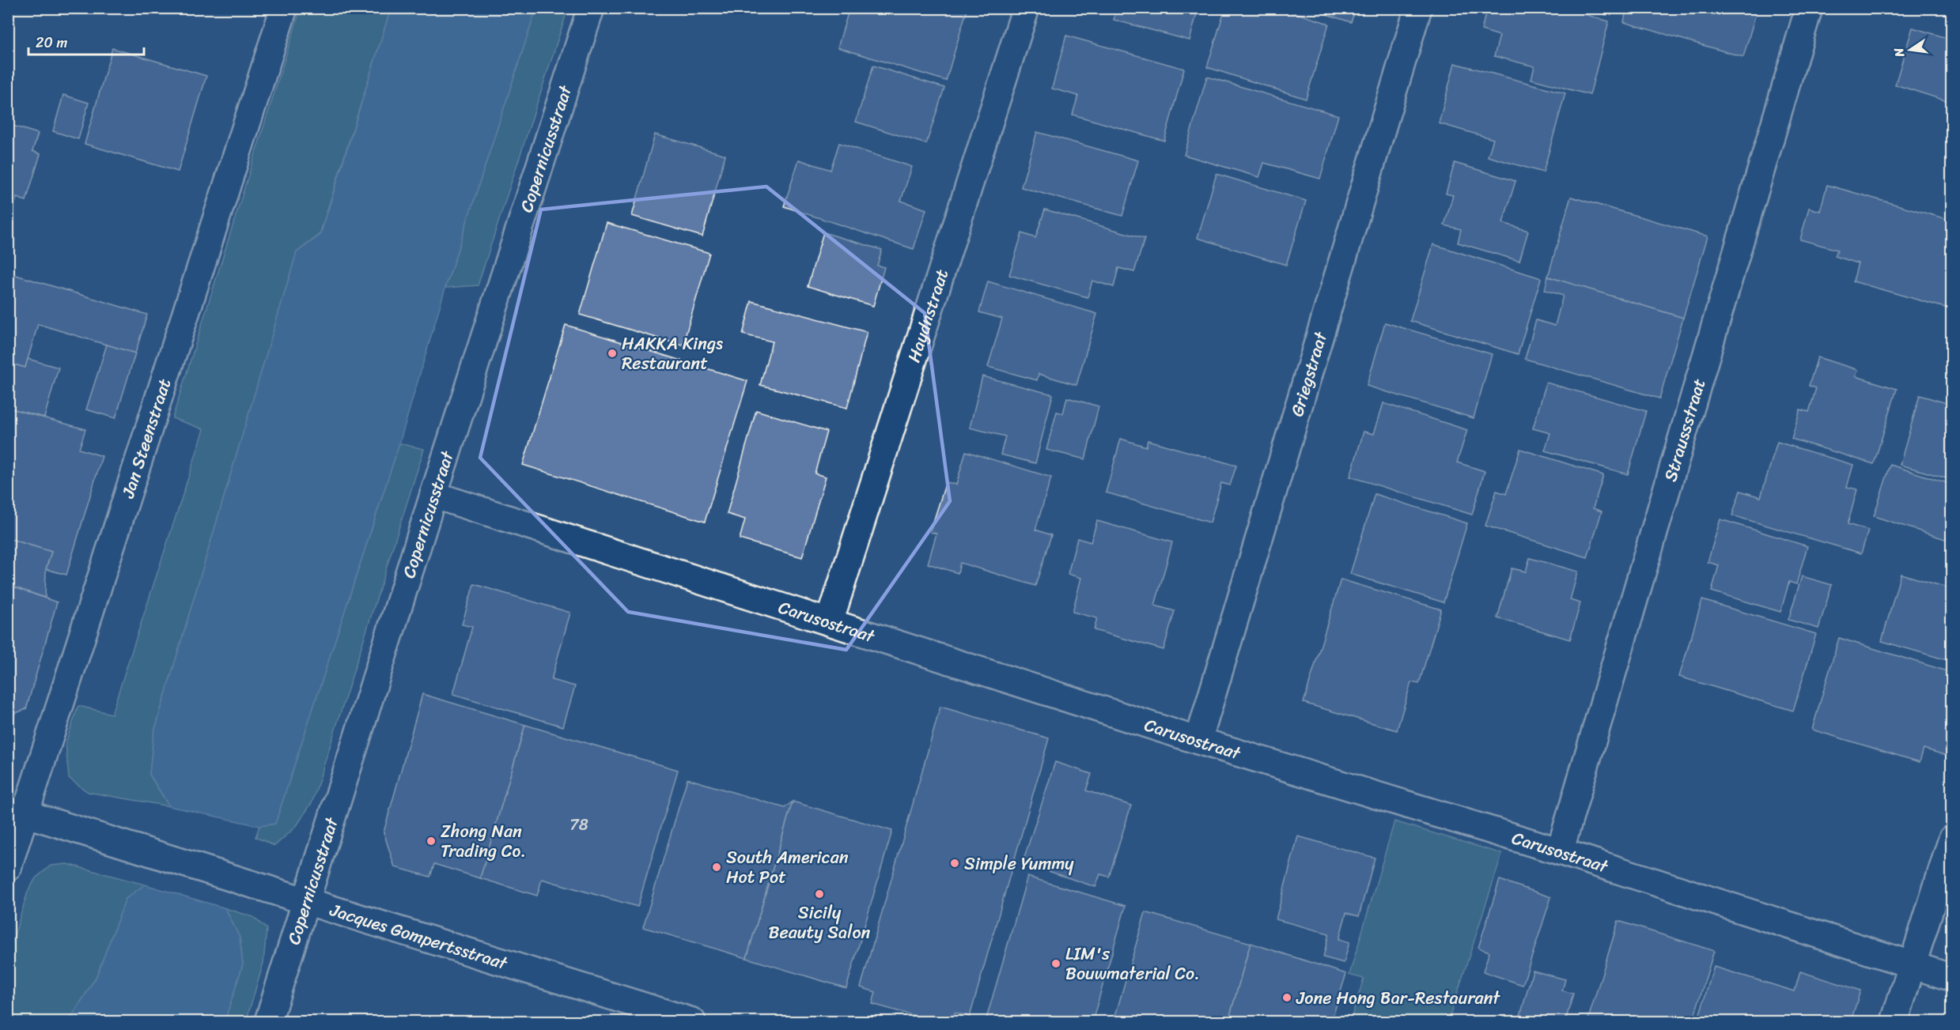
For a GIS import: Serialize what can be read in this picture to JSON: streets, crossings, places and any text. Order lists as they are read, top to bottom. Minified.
{"streets":{"street":["Copernicusstraat","Haydnstraat","Griegstraat","Straussstraat","Jan Steenstraat","Carusostraat","Jacques Gompertsstraat"]},"crossings":[["Copernicusstraat","Carusostraat"],["Copernicusstraat","Jacques Gompertsstraat"],["Haydnstraat","Carusostraat"],["Griegstraat","Carusostraat"],["Straussstraat","Carusostraat"],["Jan Steenstraat","Jacques Gompertsstraat"]],"places":["HAKKA Kings Restaurant","Zhong Nan Trading Co.","Simple Yummy","South American Hot Pot","Sicily Beauty Salon","LIM's Bouwmaterial Co.","Jone Hong Bar-Restaurant"],"house_numbers":["78"],"scale_bar":"20 m","north":"left"}
